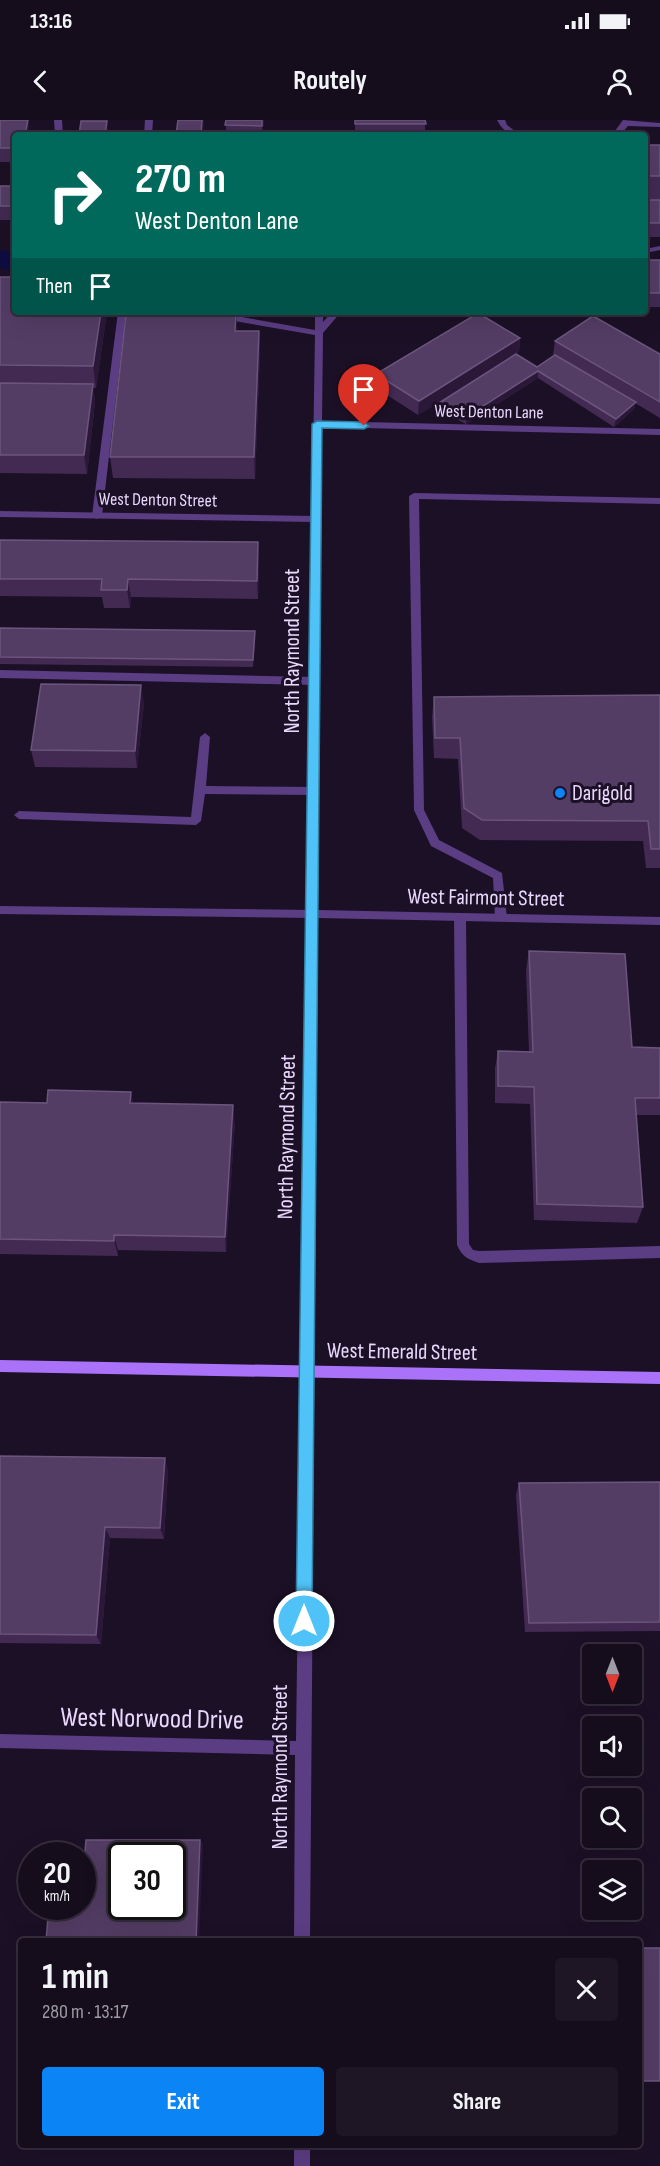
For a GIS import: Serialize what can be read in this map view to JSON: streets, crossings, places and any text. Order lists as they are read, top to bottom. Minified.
{"streets":{"main road":["West Emerald Street"],"street":["West Denton Lane","West Denton Street","North Raymond Street","West Fairmont Street","West Norwood Drive"]},"crossings":[["West Denton Lane","North Raymond Street"],["West Denton Street","North Raymond Street"],["North Raymond Street","West Fairmont Street"],["North Raymond Street","West Emerald Street"],["North Raymond Street","West Norwood Drive"]],"places":["Darigold"],"north":"bottom","page":{"status":"13:16","header":"Routely","turn":["270 m","West Denton Lane"],"then":"Then","speed":"20 km/h","limit":"30","heading":["1 min","280 m · 13:17"],"buttons":["Exit","Share"]}}
